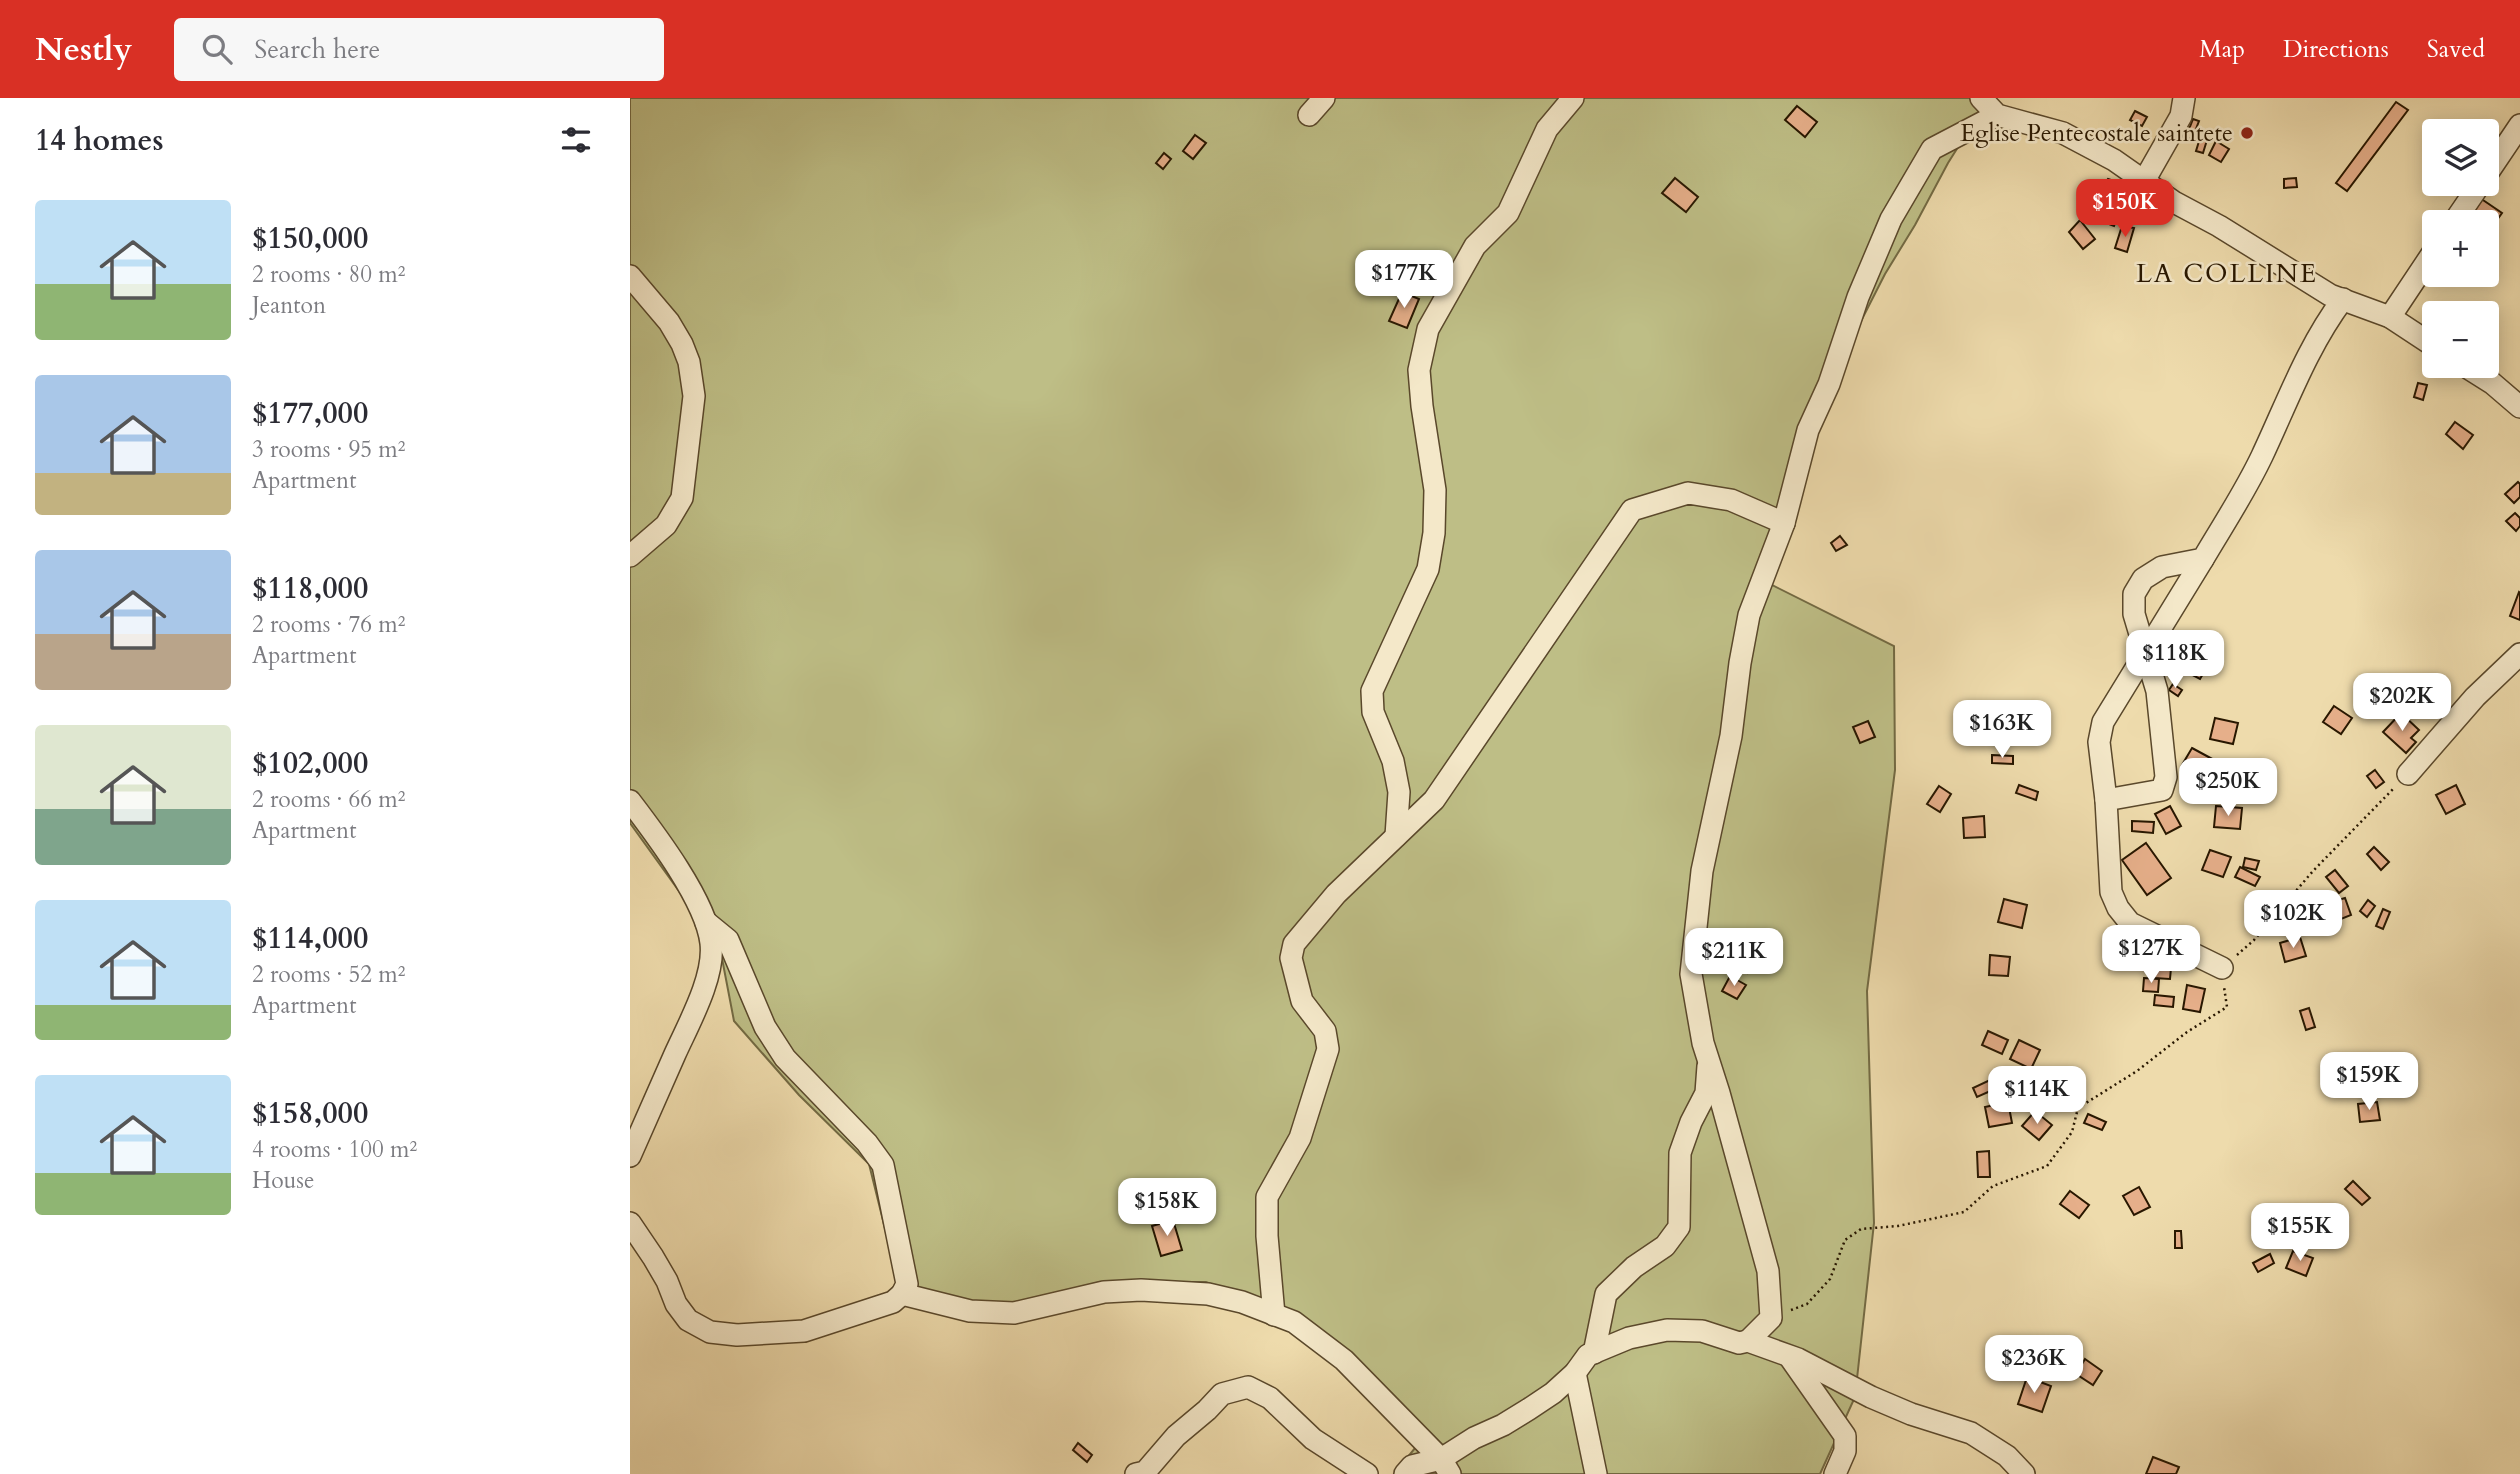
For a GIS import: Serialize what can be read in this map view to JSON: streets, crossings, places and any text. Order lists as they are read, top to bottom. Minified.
{"districts":["LA COLLINE"],"places":["Eglise Pentecostale saintete"],"page":{"header":"Nestly","search":"Search here","nav":["Map","Directions","Saved"],"heading":"14 homes","map_buttons":["+","−"],"price":["$150K","$177K","$118K","$202K","$163K","$250K","$102K","$127K","$211K","$159K","$114K","$158K","$155K","$236K"],"list":[{"name":"$150,000","note":"2 rooms · 80 m² · Jeanton"},{"name":"$177,000","note":"3 rooms · 95 m² · Apartment"},{"name":"$118,000","note":"2 rooms · 76 m² · Apartment"},{"name":"$102,000","note":"2 rooms · 66 m² · Apartment"},{"name":"$114,000","note":"2 rooms · 52 m² · Apartment"},{"name":"$158,000","note":"4 rooms · 100 m² · House"}]}}
